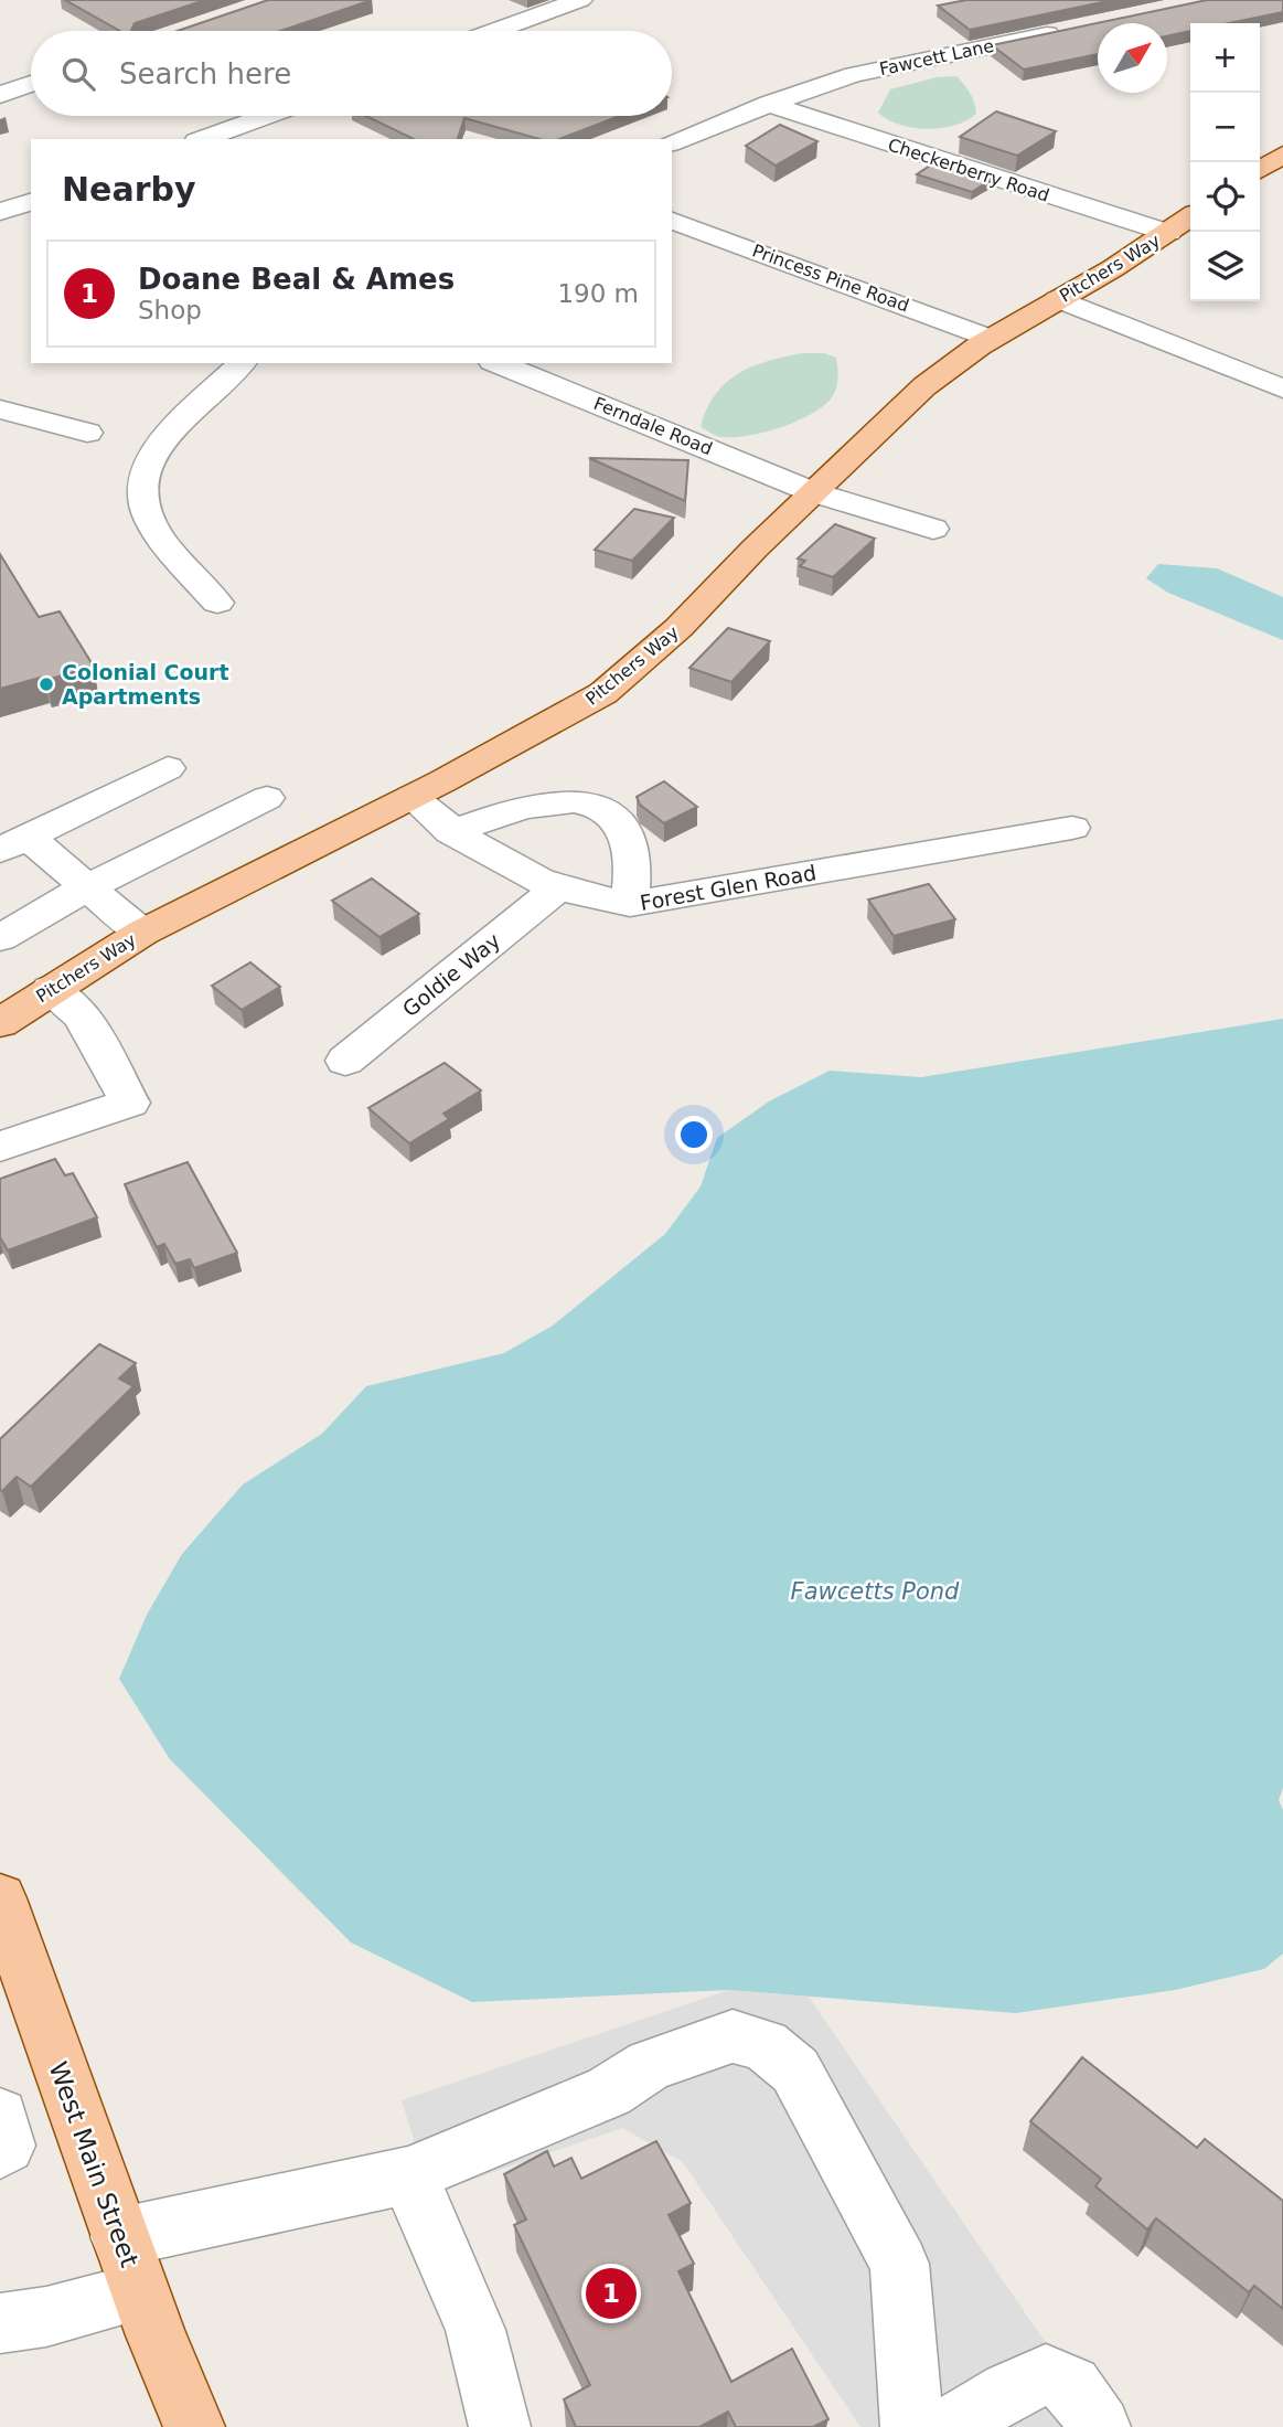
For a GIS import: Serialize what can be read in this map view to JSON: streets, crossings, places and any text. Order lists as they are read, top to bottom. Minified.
{"streets":{"main road":["Pitchers Way","West Main Street"],"street":["Fawcett Lane","Checkerberry Road","Princess Pine Road","Ferndale Road","Forest Glen Road","Goldie Way"]},"crossings":[["Fawcett Lane","Checkerberry Road"],["Checkerberry Road","Pitchers Way"],["Pitchers Way","Princess Pine Road"],["Pitchers Way","Ferndale Road"],["Pitchers Way","Forest Glen Road"],["Forest Glen Road","Goldie Way"]],"water":["Fawcetts Pond"],"places":["Colonial Court Apartments"],"north":"top right","page":{"map_buttons":["+","−"],"search":"Search here","heading":"Nearby","list":[{"mark":"1","name":"Doane Beal & Ames","note":"Shop","value":"190 m"}],"pins":"1"}}
